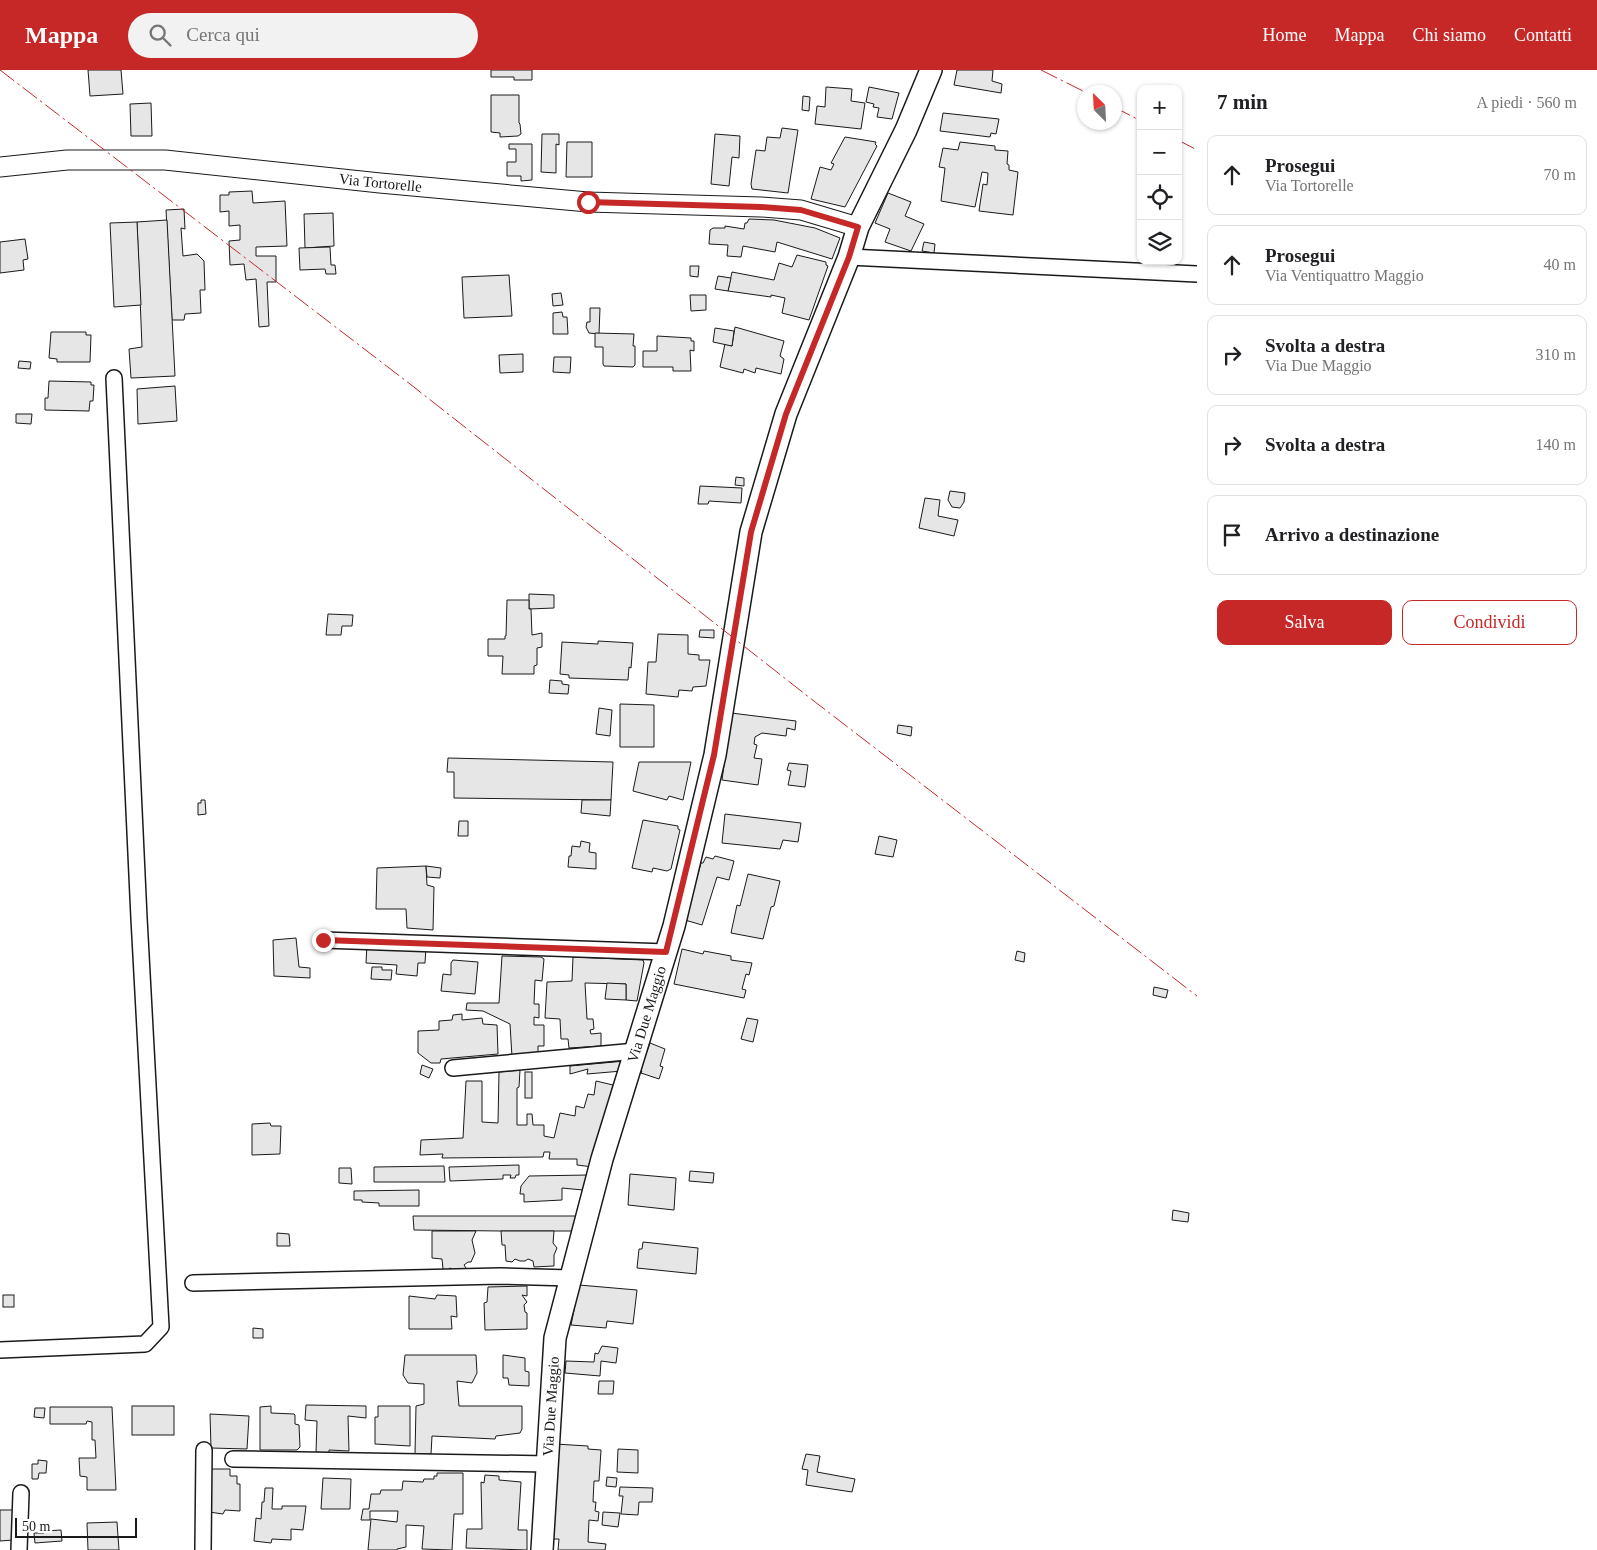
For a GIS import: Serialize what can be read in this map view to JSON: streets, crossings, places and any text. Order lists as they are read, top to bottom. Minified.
{"streets":{"main road":["Via Due Maggio"],"street":["Via Tortorelle"]},"crossings":[["Via Tortorelle","Via Due Maggio"]],"scale_bar":"50 m","north":"top left","page":{"header":"Mappa","search":"Cerca qui","nav":["Home","Mappa","Chi siamo","Contatti"],"heading":["7 min","A piedi · 560 m"],"map_buttons":["+","−"],"list":[["Prosegui","Via Tortorelle","70 m"],["Prosegui","Via Ventiquattro Maggio","40 m"],["Svolta a destra","Via Due Maggio","310 m"],["Svolta a destra","140 m"],"Arrivo a destinazione"],"buttons":["Salva","Condividi"],"scale":"50 m"}}
